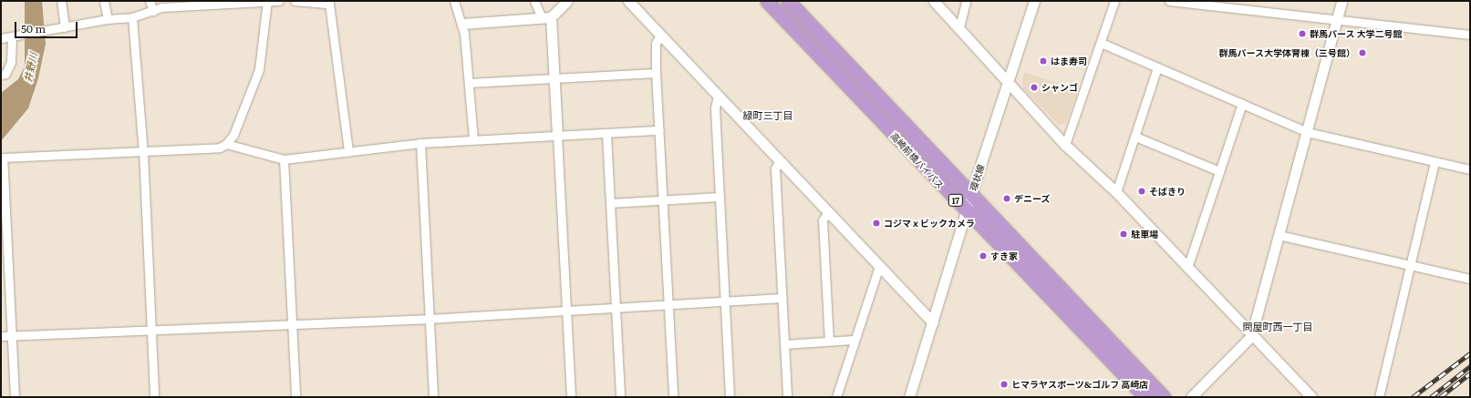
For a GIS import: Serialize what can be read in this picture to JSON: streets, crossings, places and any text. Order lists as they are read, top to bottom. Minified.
{"streets":{"highway":["高崎前橋バイパス","17"],"street":["環状線"]},"crossings":[["高崎前橋バイパス","環状線"]],"districts":["緑町三丁目","問屋町西一丁目"],"water":["井野川"],"places":["群馬パース 大学二号館","群馬パース大学体育棟（三号館）","はま寿司","シャンゴ","そばきり","デニーズ","コジマｘビックカメラ","駐車場","すき家","ヒマラヤスポーツ&ゴルフ 高崎店"],"scale_bar":"50 m"}
